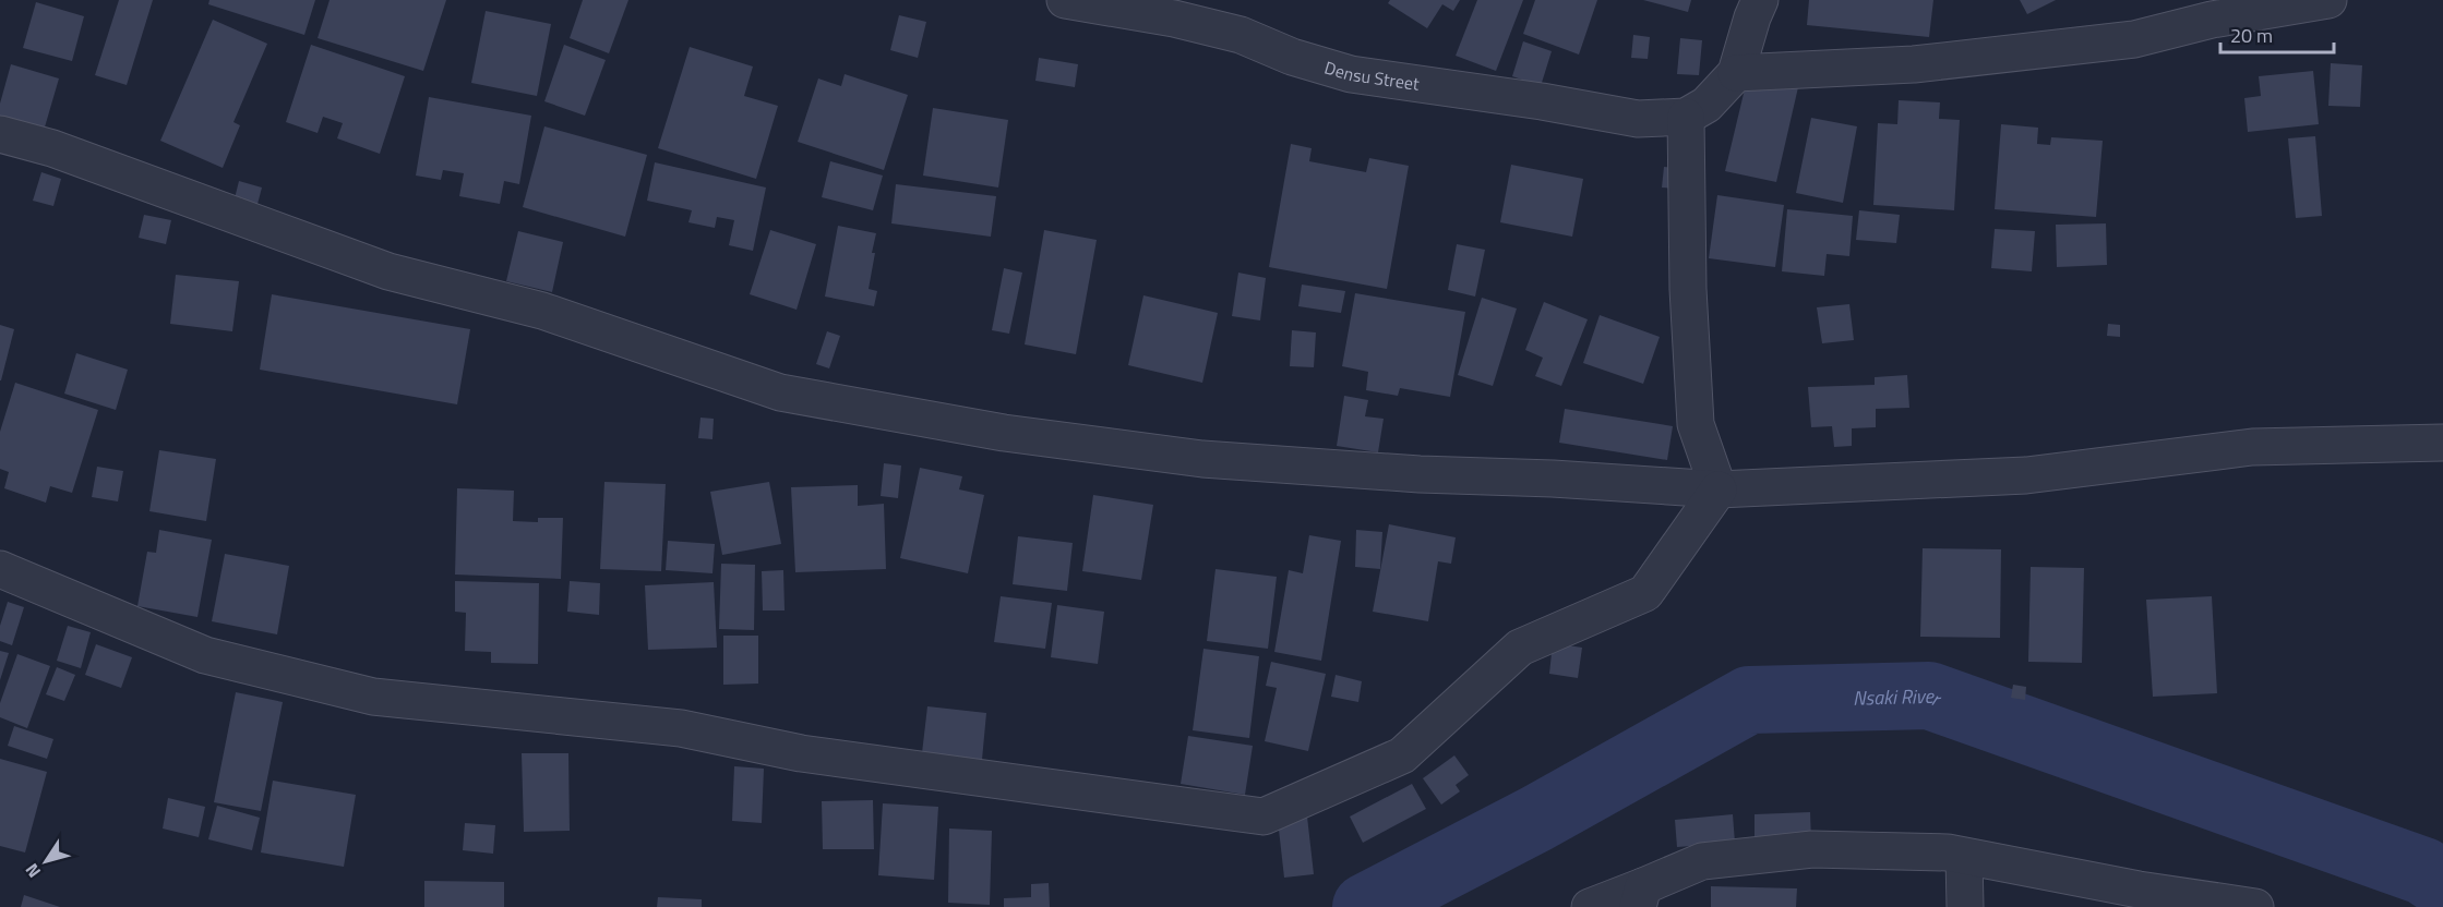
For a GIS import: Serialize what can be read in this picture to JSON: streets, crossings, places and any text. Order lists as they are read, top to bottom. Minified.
{"streets":{"street":["Densu Street"]},"water":["Nsaki River"],"scale_bar":"20 m","north":"bottom left"}
